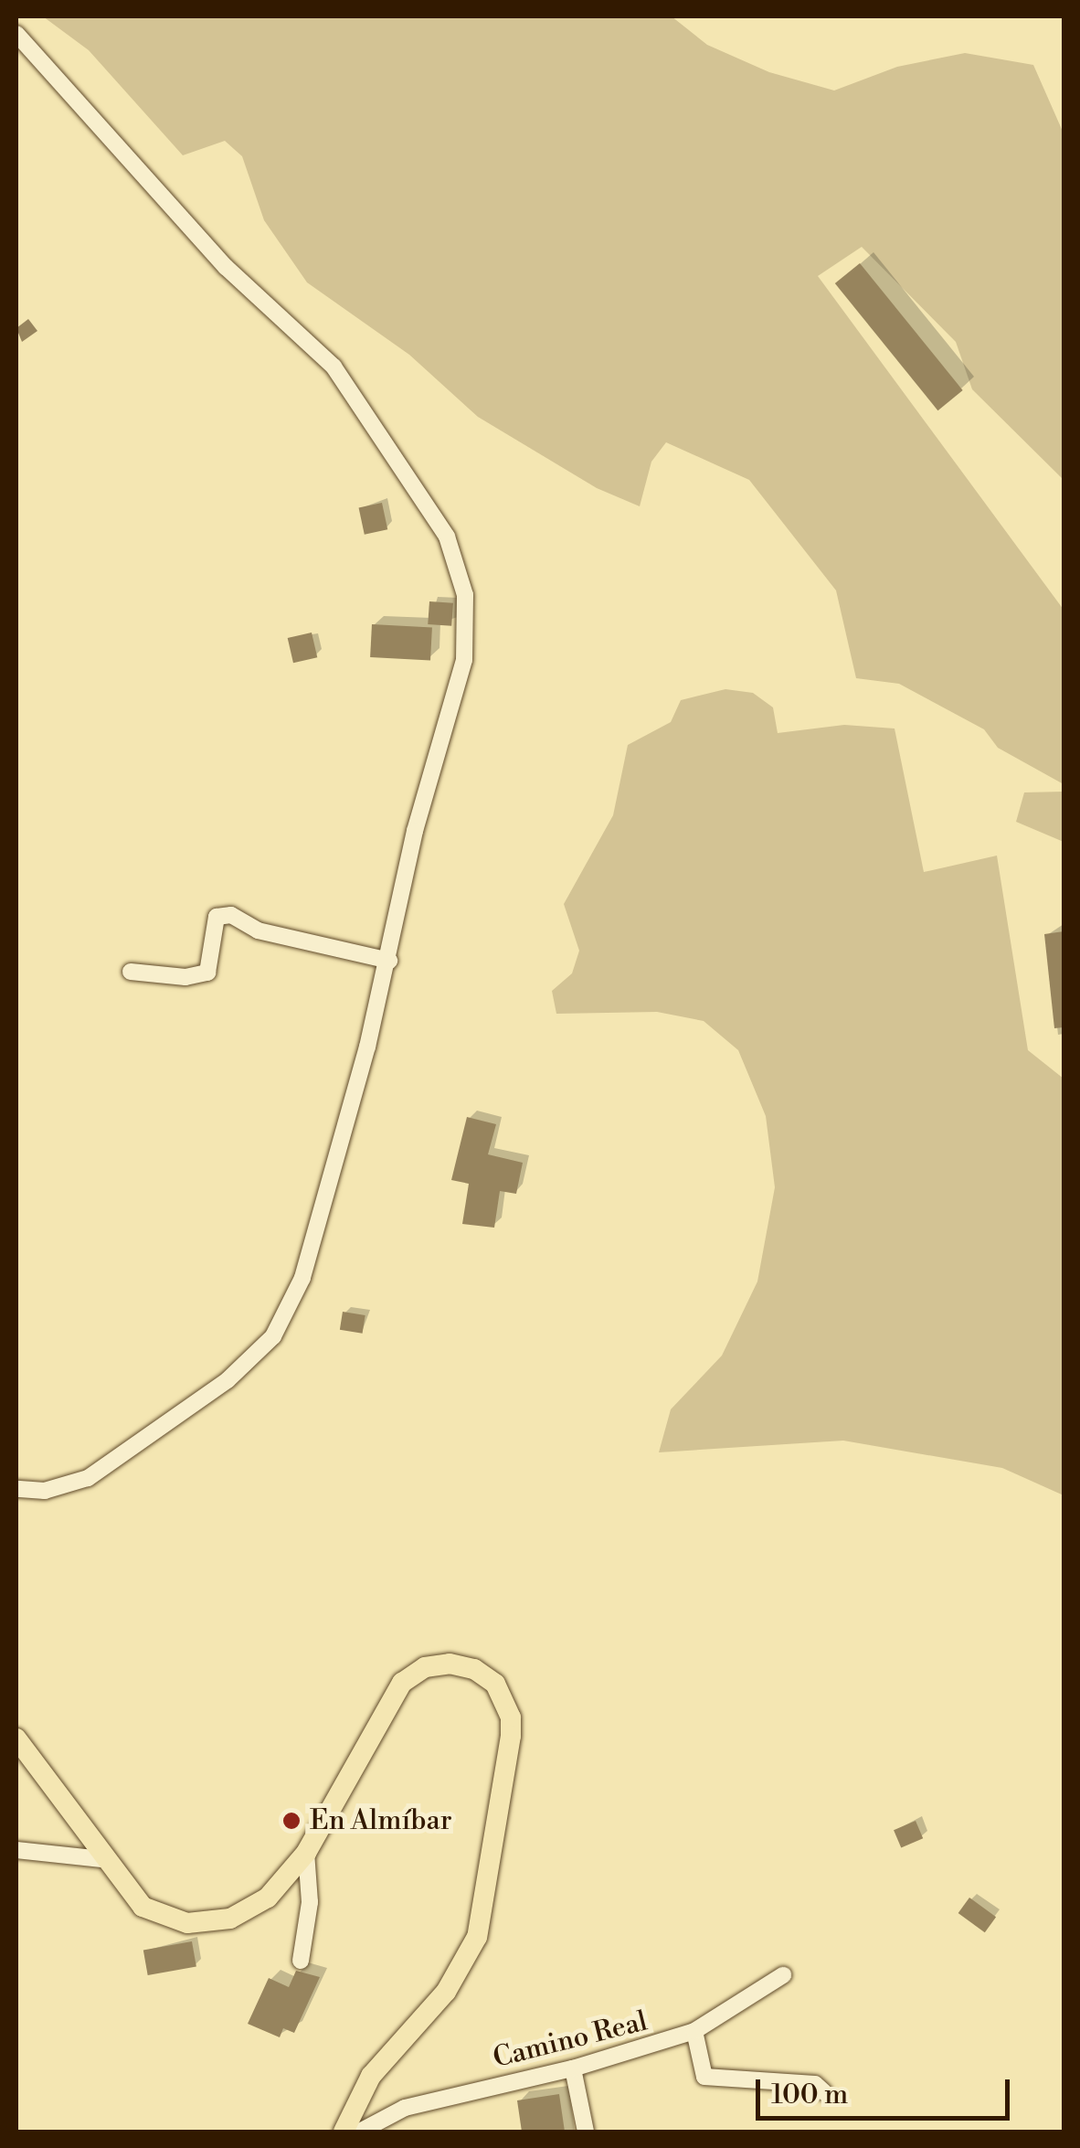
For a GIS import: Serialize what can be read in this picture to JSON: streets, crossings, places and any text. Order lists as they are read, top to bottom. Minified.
{"streets":{"street":["Camino Real"]},"places":["En Almíbar"],"scale_bar":"100 m"}
